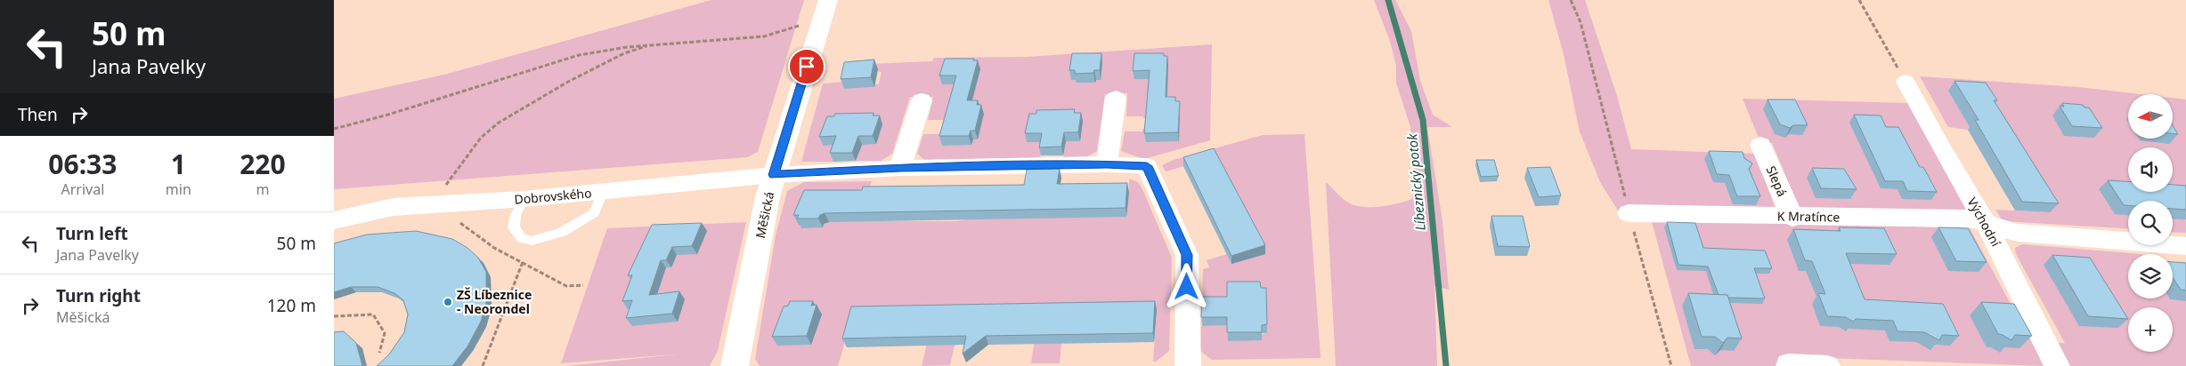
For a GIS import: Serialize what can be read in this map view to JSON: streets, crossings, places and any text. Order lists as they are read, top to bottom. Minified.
{"streets":{"street":["Slepá","Dobrovského","Měšická","K Mratínce","Východní"]},"crossings":[["Slepá","K Mratínce"],["Dobrovského","Měšická"],["K Mratínce","Východní"]],"water":["Líbeznický potok"],"places":["ZŠ Líbeznice - Neorondel"],"north":"left","page":{"turn":["50 m","Jana Pavelky"],"then":"Then","map_buttons":"+","eta":["06:33","Arrival","1","min","220","m"],"list":[{"name":"Turn left","note":"Jana Pavelky","value":"50 m"},{"name":"Turn right","note":"Měšická","value":"120 m"}]}}
